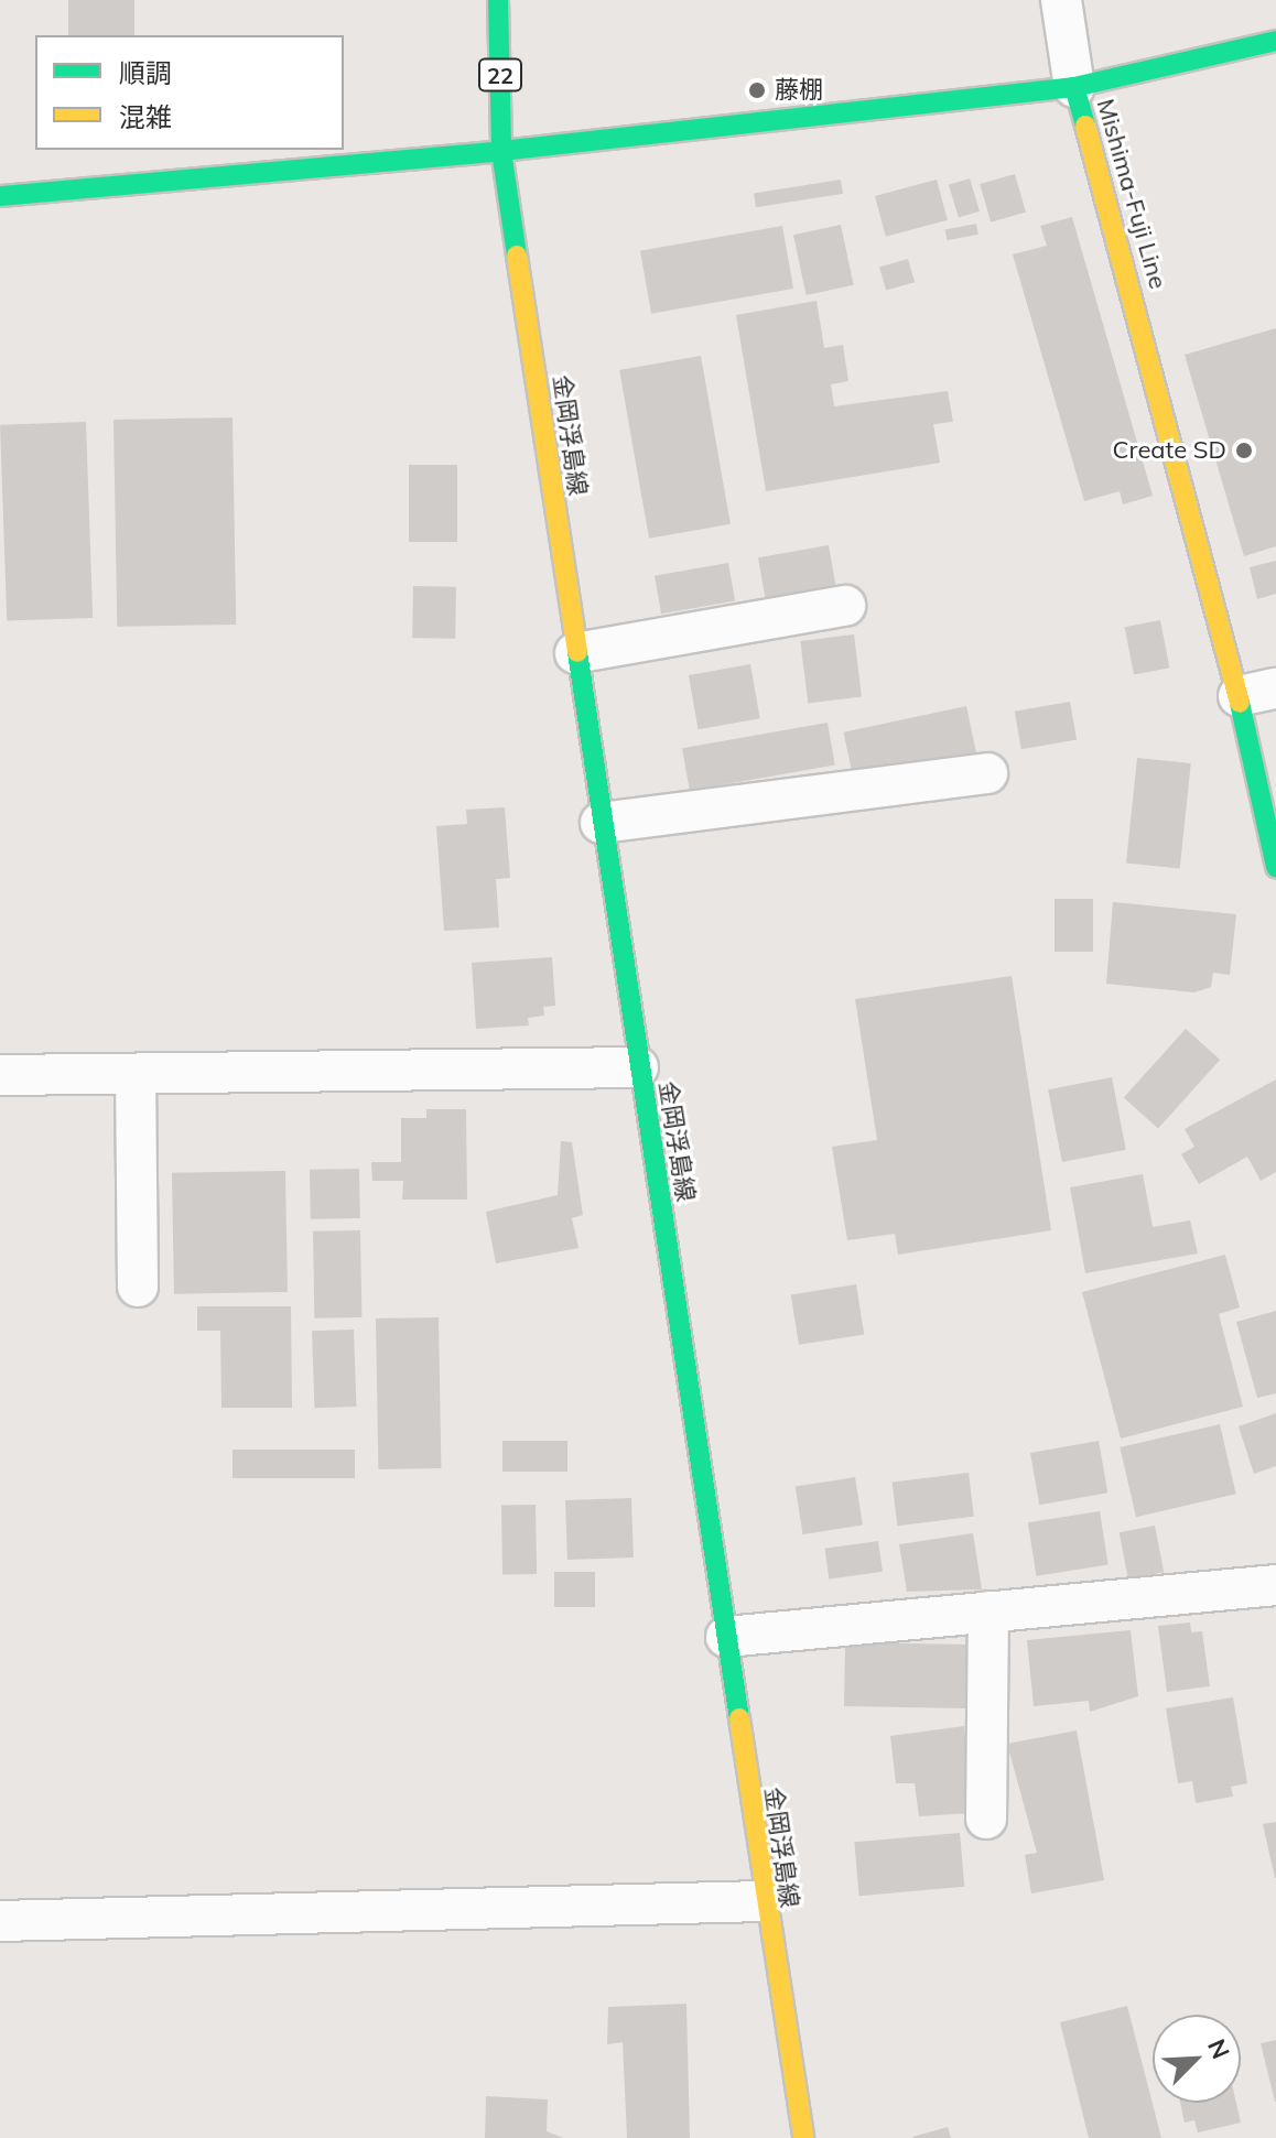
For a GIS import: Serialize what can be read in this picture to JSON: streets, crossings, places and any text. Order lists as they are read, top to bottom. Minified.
{"streets":{"main road":["22","Mishima-Fuji Line","金岡浮島線"]},"crossings":[["22","Mishima-Fuji Line"],["22","金岡浮島線"],["Mishima-Fuji Line","金岡浮島線"]],"places":["藤棚","Create SD"],"legend":["順調","混雑"],"north":"top right"}
